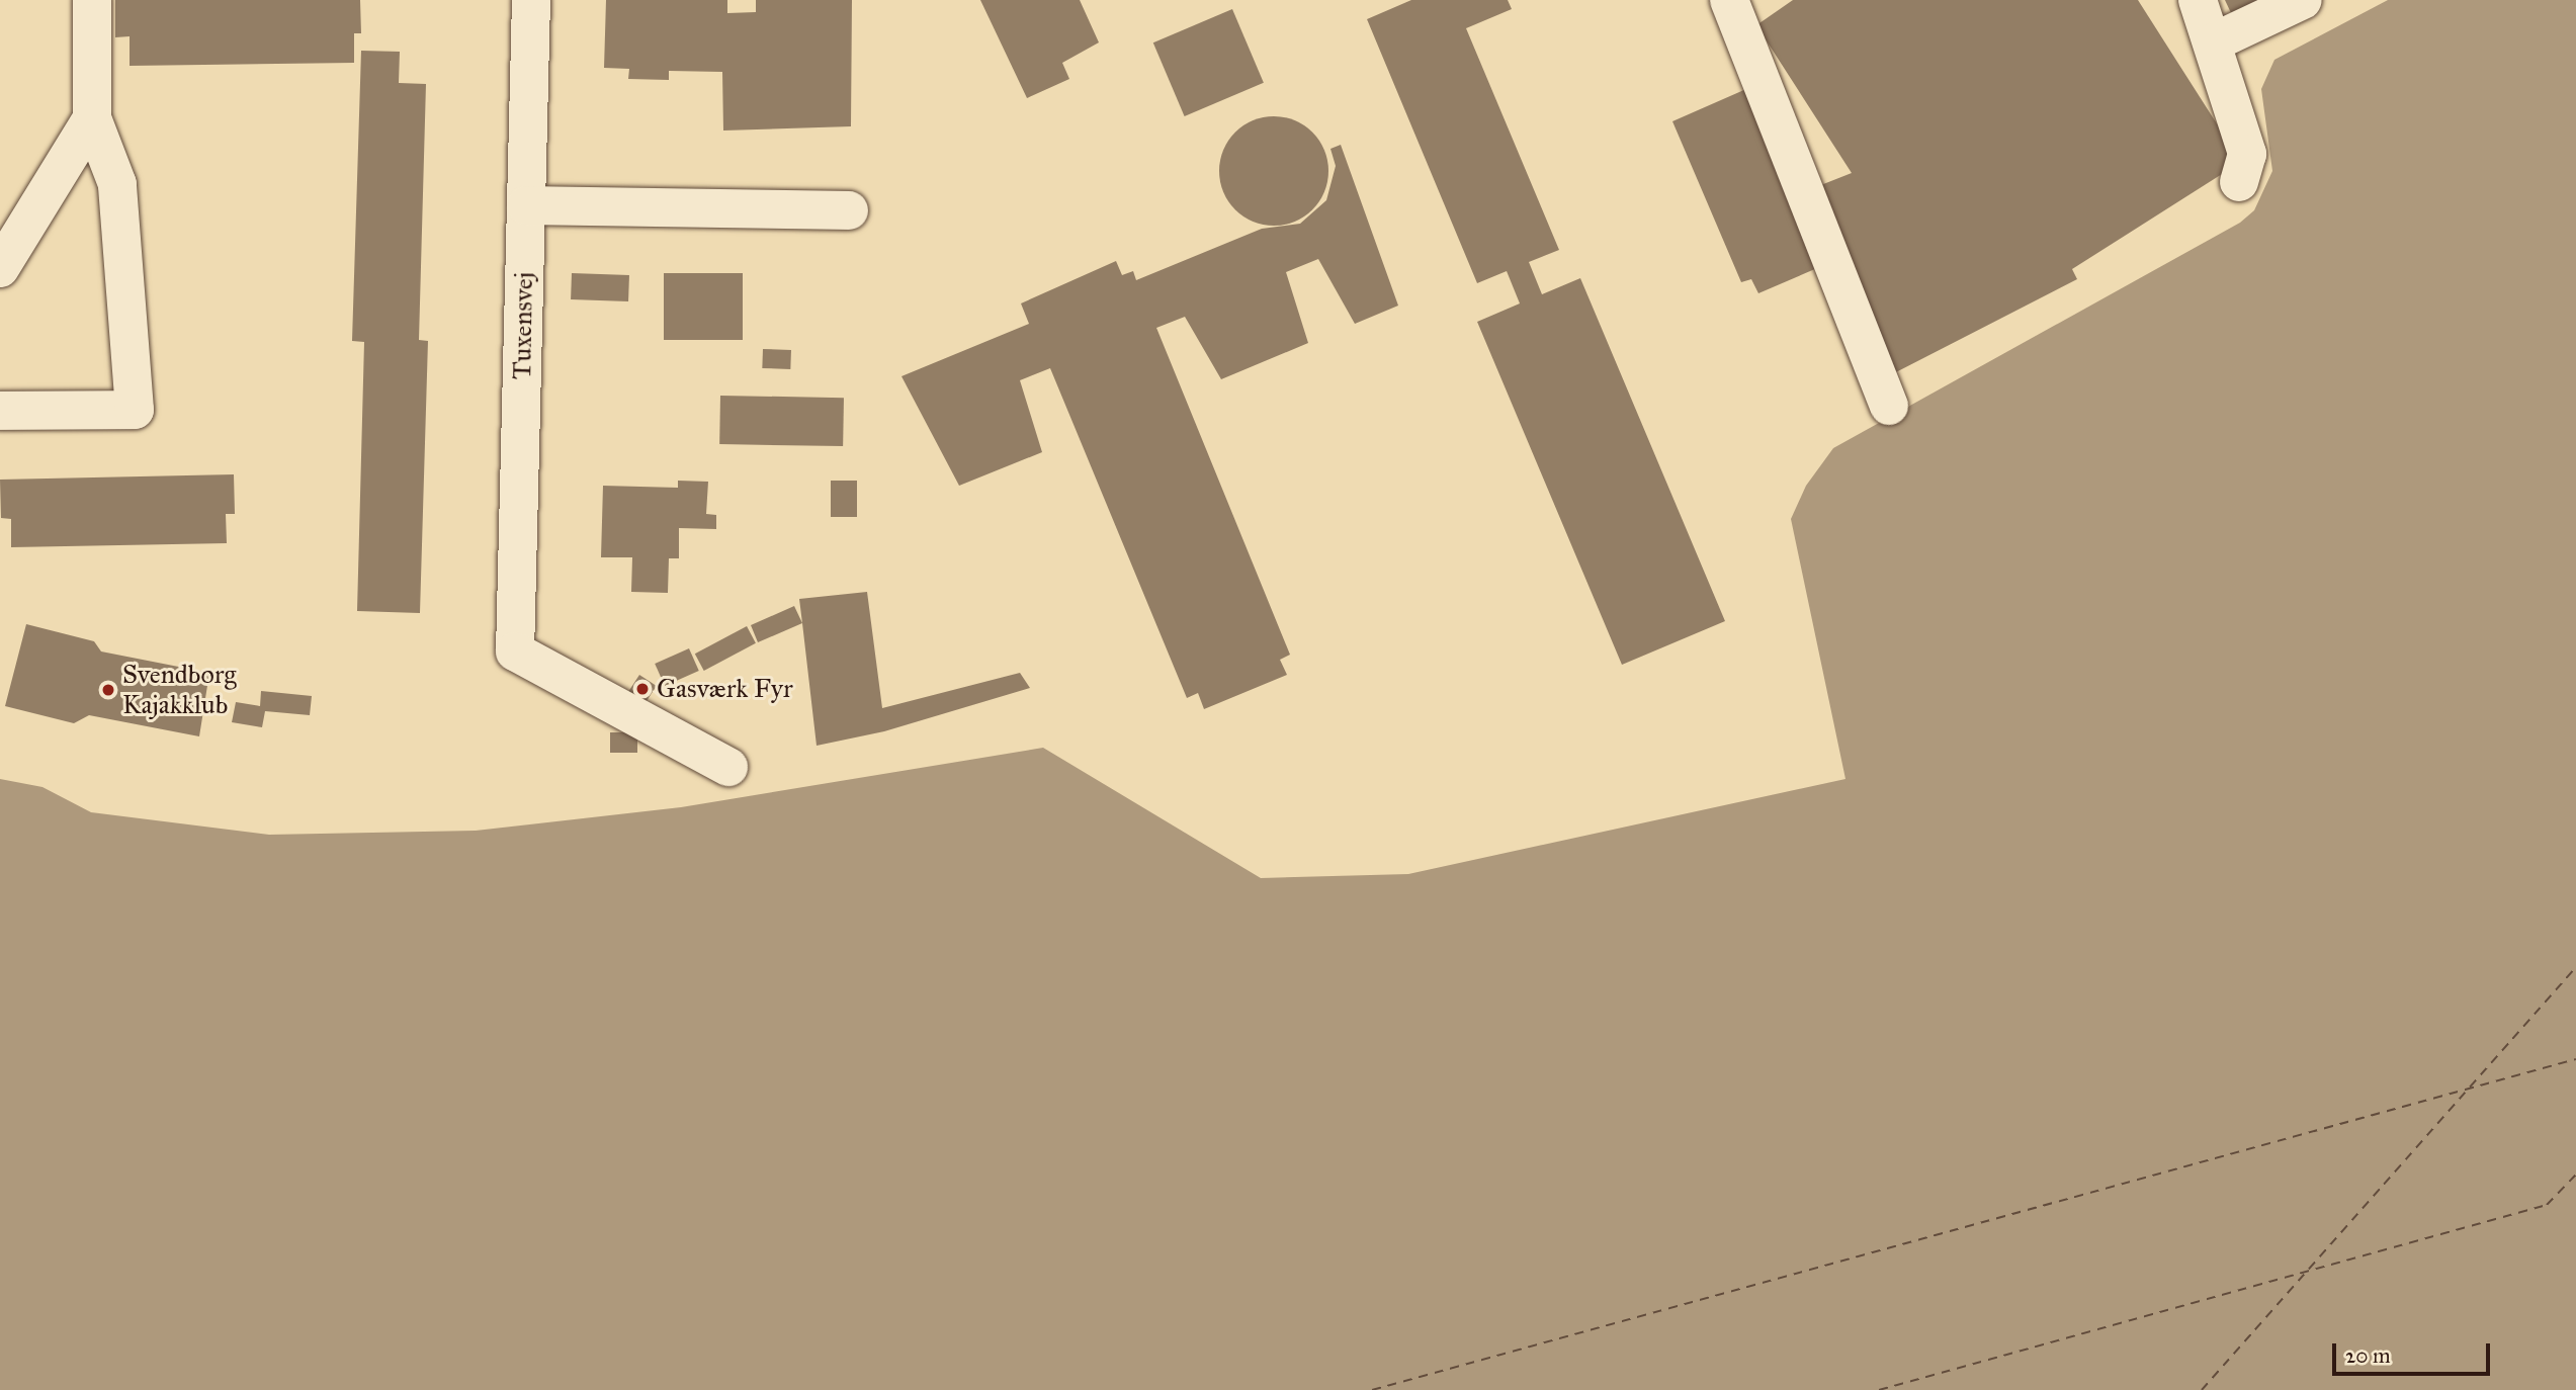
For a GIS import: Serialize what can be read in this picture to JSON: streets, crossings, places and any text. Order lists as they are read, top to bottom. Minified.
{"streets":{"street":["Tuxensvej"]},"places":["Gasværk Fyr","Svendborg Kajakklub"],"scale_bar":"20 m"}
